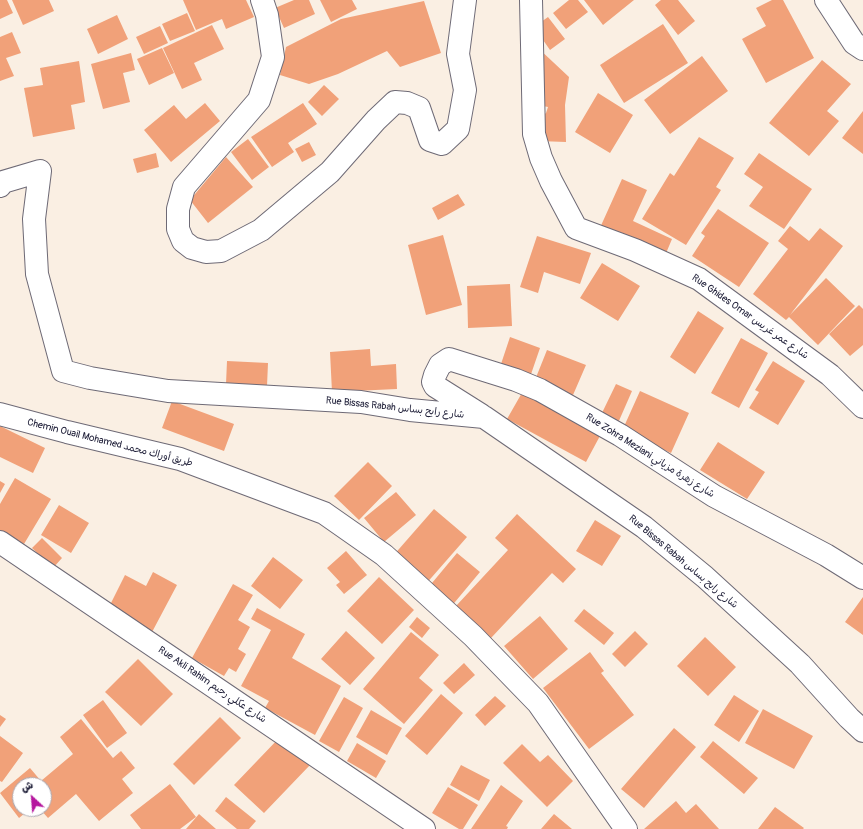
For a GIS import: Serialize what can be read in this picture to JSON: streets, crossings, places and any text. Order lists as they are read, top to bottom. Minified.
{"streets":{"street":["Rue Ghides Omar شارع عمر غريس","Rue Bissas Rabah شارع رابح بساس","Chemin Ouail Mohamed طريق أوراك محمد","Rue Zohra Meziani شارع زهرة مزياني","Rue Akli Rahim شارع عكلي رحيم"]},"crossings":[["Rue Bissas Rabah شارع رابح بساس","Rue Zohra Meziani شارع زهرة مزياني"]],"north":"top left"}
